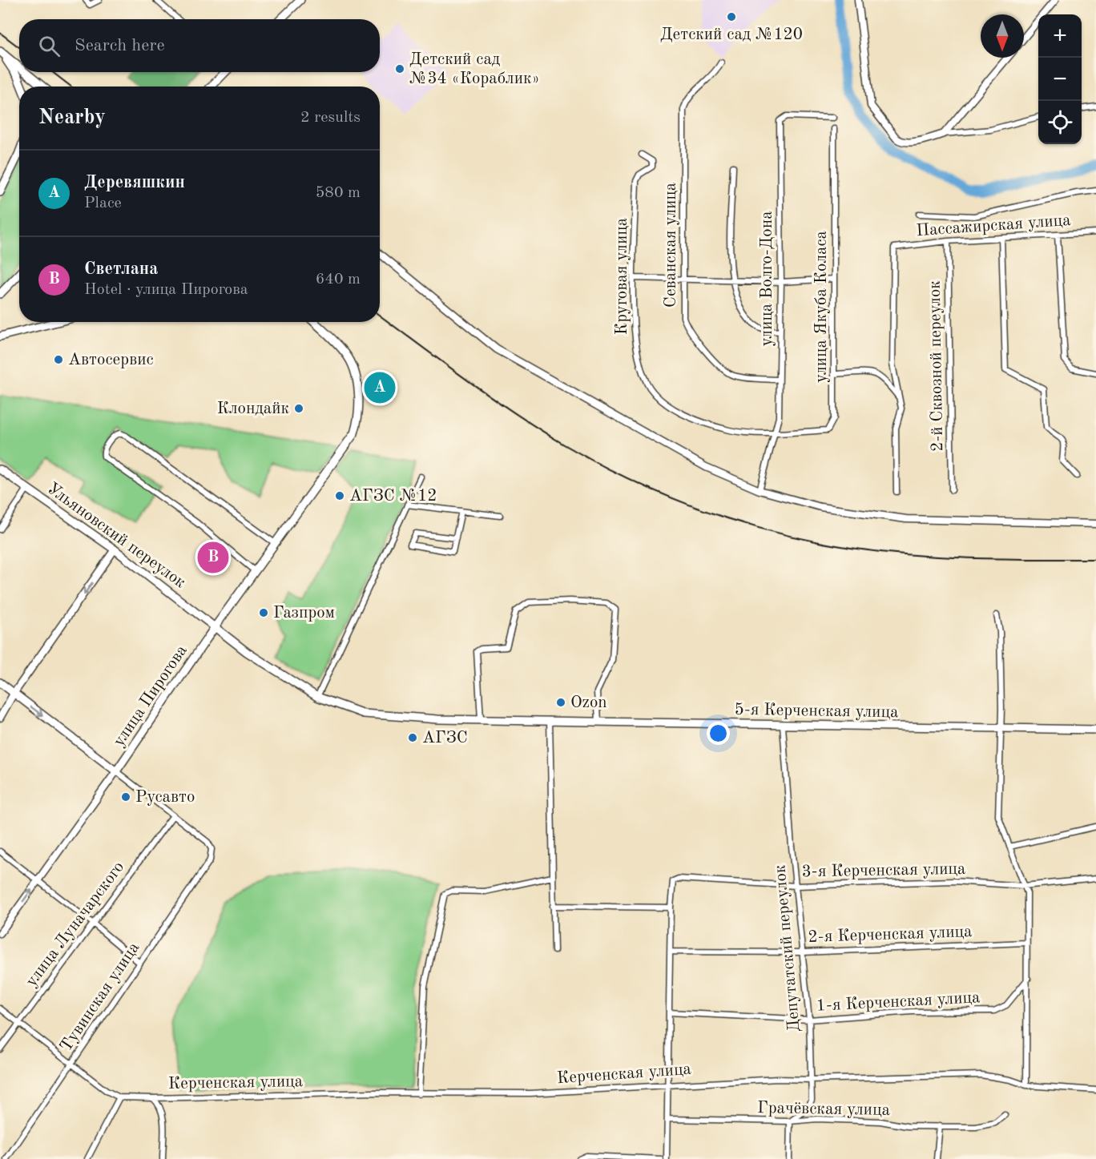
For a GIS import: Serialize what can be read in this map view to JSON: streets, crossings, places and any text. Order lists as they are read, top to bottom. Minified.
{"streets":{"main road":["Ульяновский переулок","улица Пирогова","5-я Керченская улица"],"street":["Пассажирская улица","Севанская улица","Круговая улица","улица Волго-Дона","улица Якуба Коласа","2-й Сквозной переулок","3-я Керченская улица","улица Луначарского","2-я Керченская улица","Депутатский переулок","Тувинская улица","1-я Керченская улица","Керченская улица","Грачёвская улица"]},"crossings":[["Пассажирская улица","2-й Сквозной переулок"],["Севанская улица","улица Волго-Дона"],["Круговая улица","улица Волго-Дона"],["Круговая улица","улица Якуба Коласа"],["улица Волго-Дона","улица Якуба Коласа"],["Ульяновский переулок","улица Пирогова"],["Ульяновский переулок","5-я Керченская улица"],["улица Пирогова","5-я Керченская улица"],["5-я Керченская улица","Депутатский переулок"],["3-я Керченская улица","Депутатский переулок"],["улица Луначарского","Тувинская улица"],["2-я Керченская улица","Депутатский переулок"],["Депутатский переулок","1-я Керченская улица"],["Депутатский переулок","Керченская улица"],["Депутатский переулок","Грачёвская улица"]],"places":["Детский сад №120","Детский сад №34 «Кораблик»","Автосервис","Клондайк","АГЗС №12","Газпром","Ozon","АГЗС","Русавто"],"north":"bottom","page":{"map_buttons":["+","−"],"search":"Search here","heading":["Nearby","2 results"],"list":[{"mark":"A","name":"Деревяшкин","note":"Place","value":"580 m"},{"mark":"B","name":"Светлана","note":"Hotel · улица Пирогова","value":"640 m"}],"pins":["A","B"]}}
